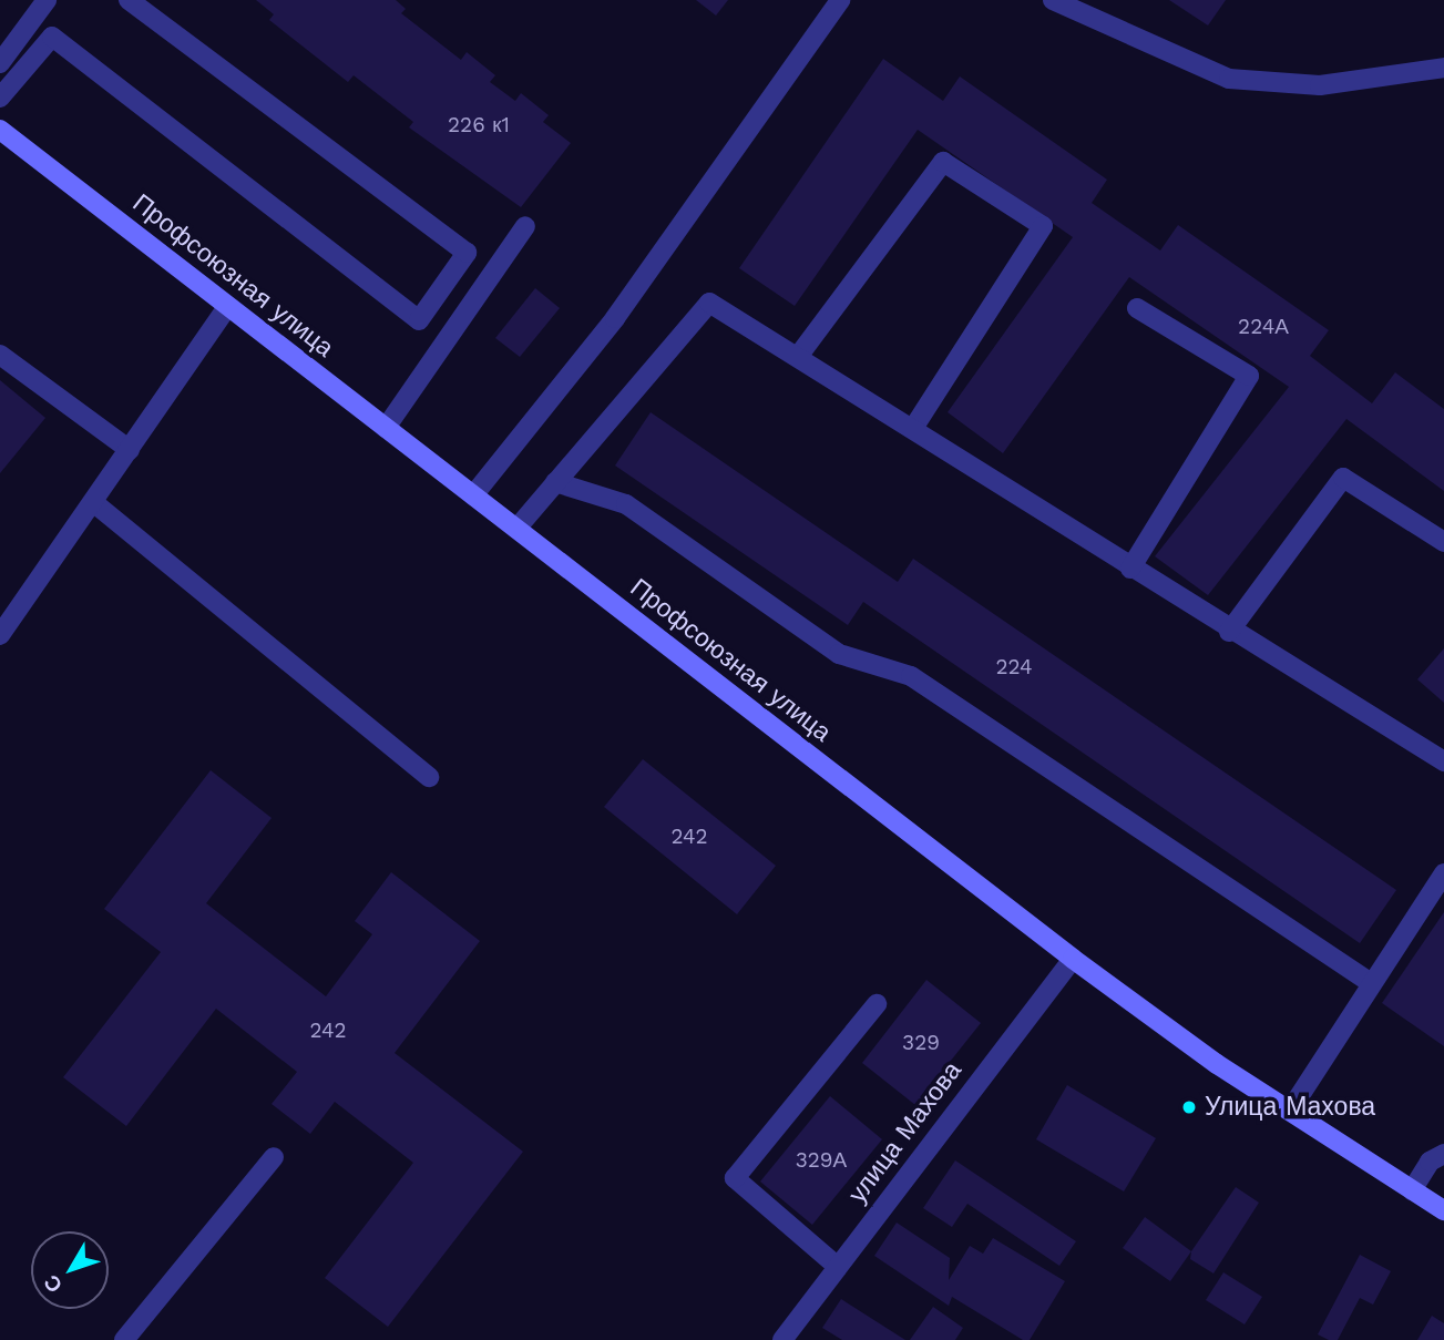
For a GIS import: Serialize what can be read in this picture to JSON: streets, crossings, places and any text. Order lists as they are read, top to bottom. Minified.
{"streets":{"street":["Профсоюзная улица","улица Махова"]},"crossings":[["Профсоюзная улица","улица Махова"]],"places":["Улица Махова"],"house_numbers":["226 к1","224А","224","242","242","329","329А"],"north":"bottom left"}
